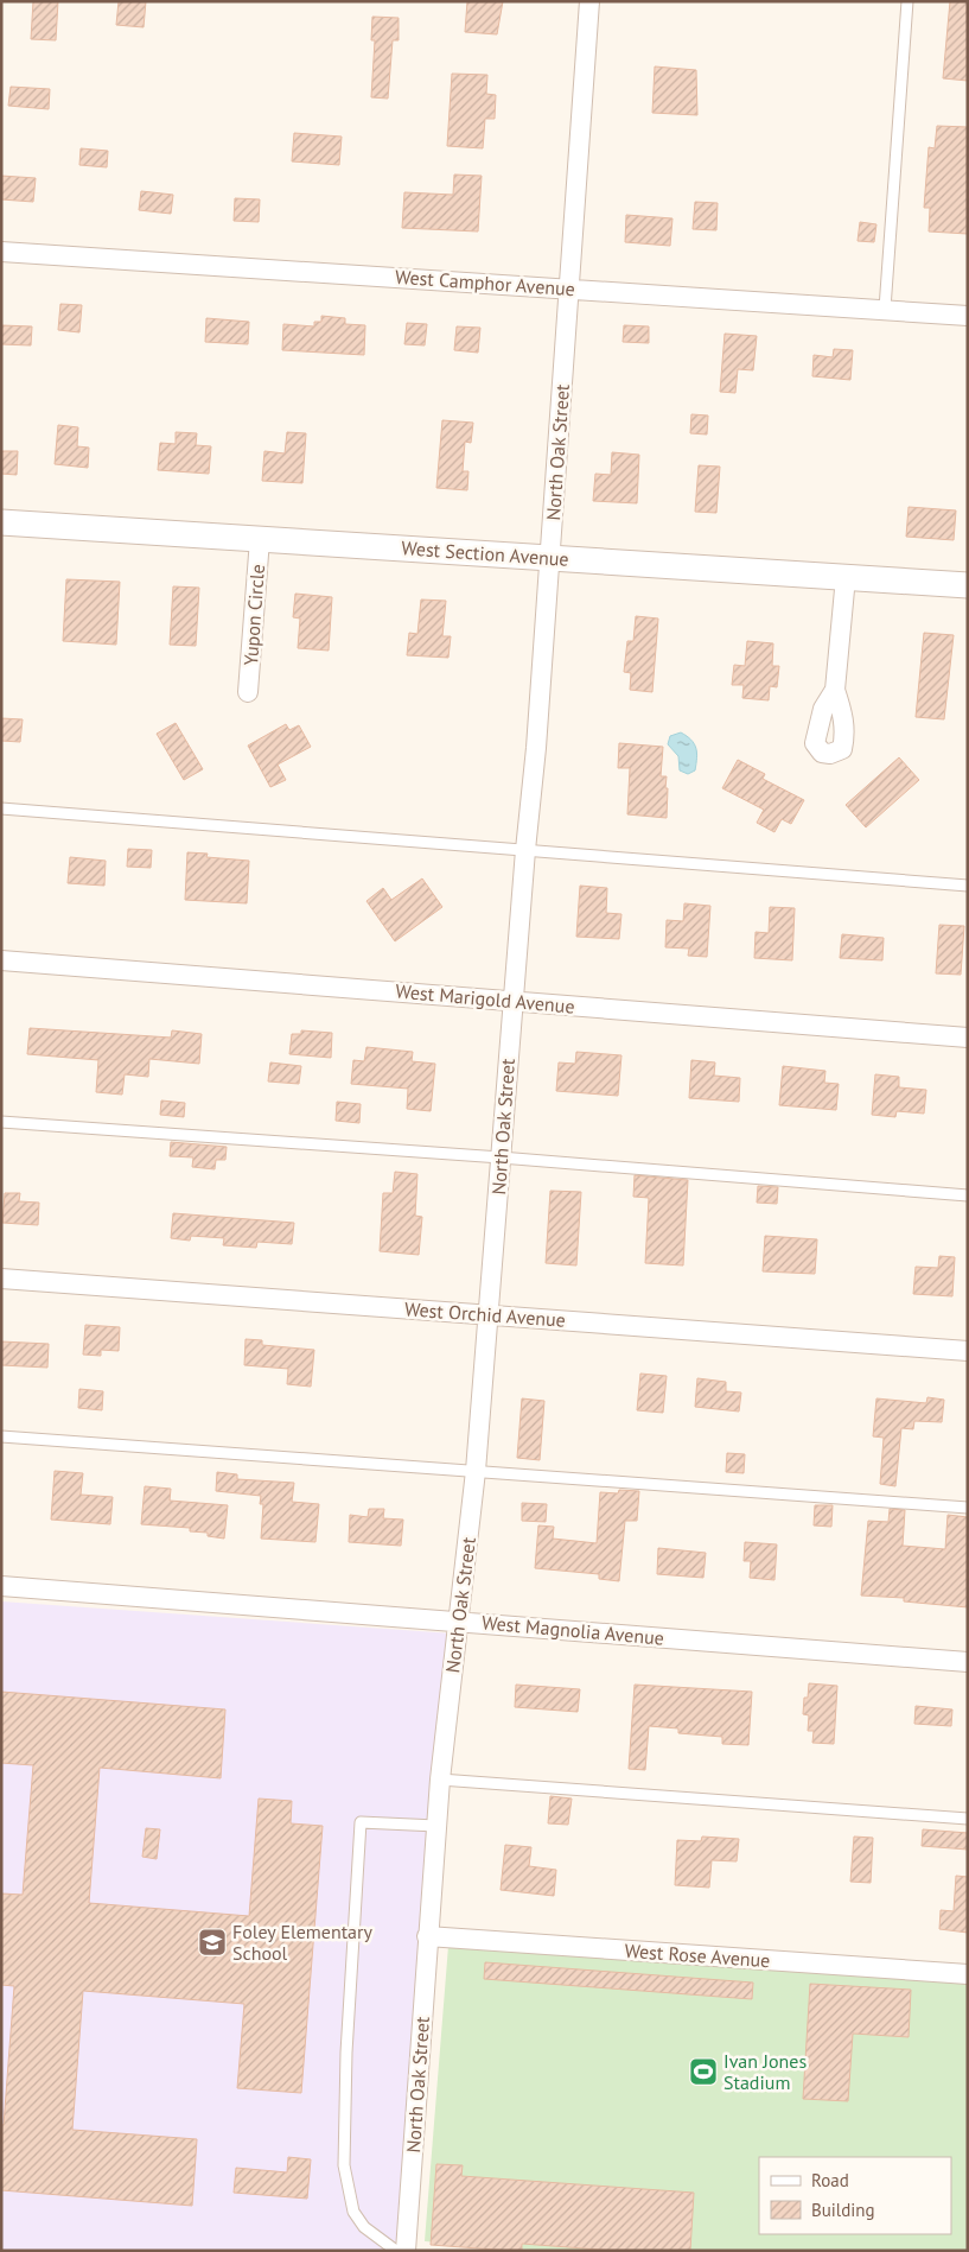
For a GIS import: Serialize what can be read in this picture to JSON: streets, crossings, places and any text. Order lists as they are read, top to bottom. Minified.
{"streets":{"street":["West Camphor Avenue","North Oak Street","West Section Avenue","Yupon Circle","West Marigold Avenue","West Orchid Avenue","West Magnolia Avenue","West Rose Avenue"]},"crossings":[["West Camphor Avenue","North Oak Street"],["North Oak Street","West Section Avenue"],["North Oak Street","West Marigold Avenue"],["North Oak Street","West Orchid Avenue"],["North Oak Street","West Magnolia Avenue"],["North Oak Street","West Rose Avenue"],["West Section Avenue","Yupon Circle"]],"places":{"school or university":["Foley Elementary School"],"sports":["Ivan Jones Stadium"]},"legend":["Road","Building"]}
